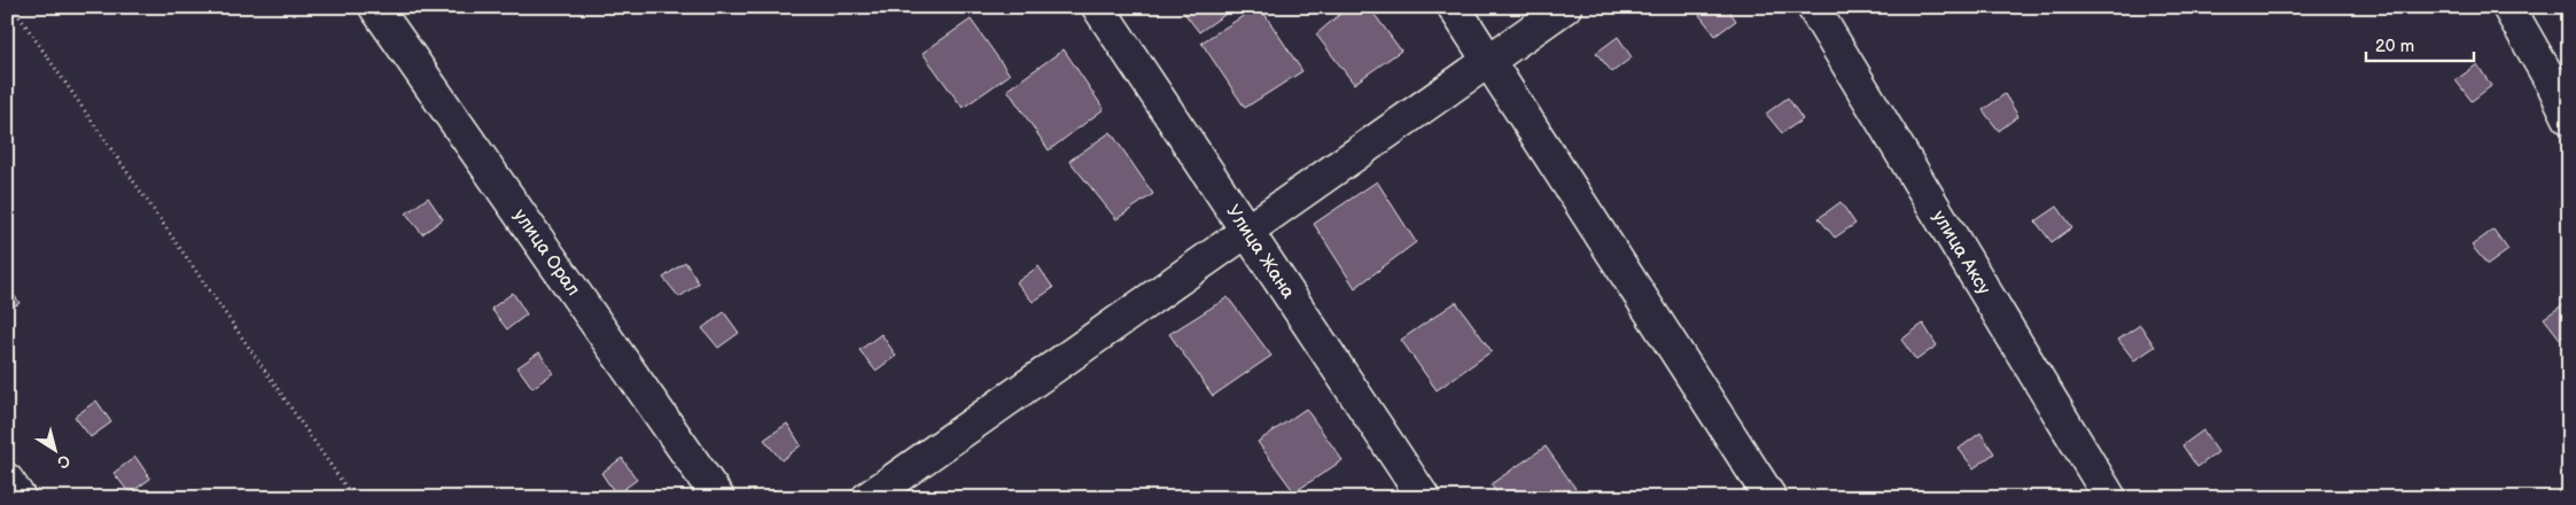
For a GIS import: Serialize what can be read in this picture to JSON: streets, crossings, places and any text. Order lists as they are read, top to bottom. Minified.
{"streets":{"street":["улица Орал","улица Аксу","Улица Жана"]},"scale_bar":"20 m","north":"bottom right"}
